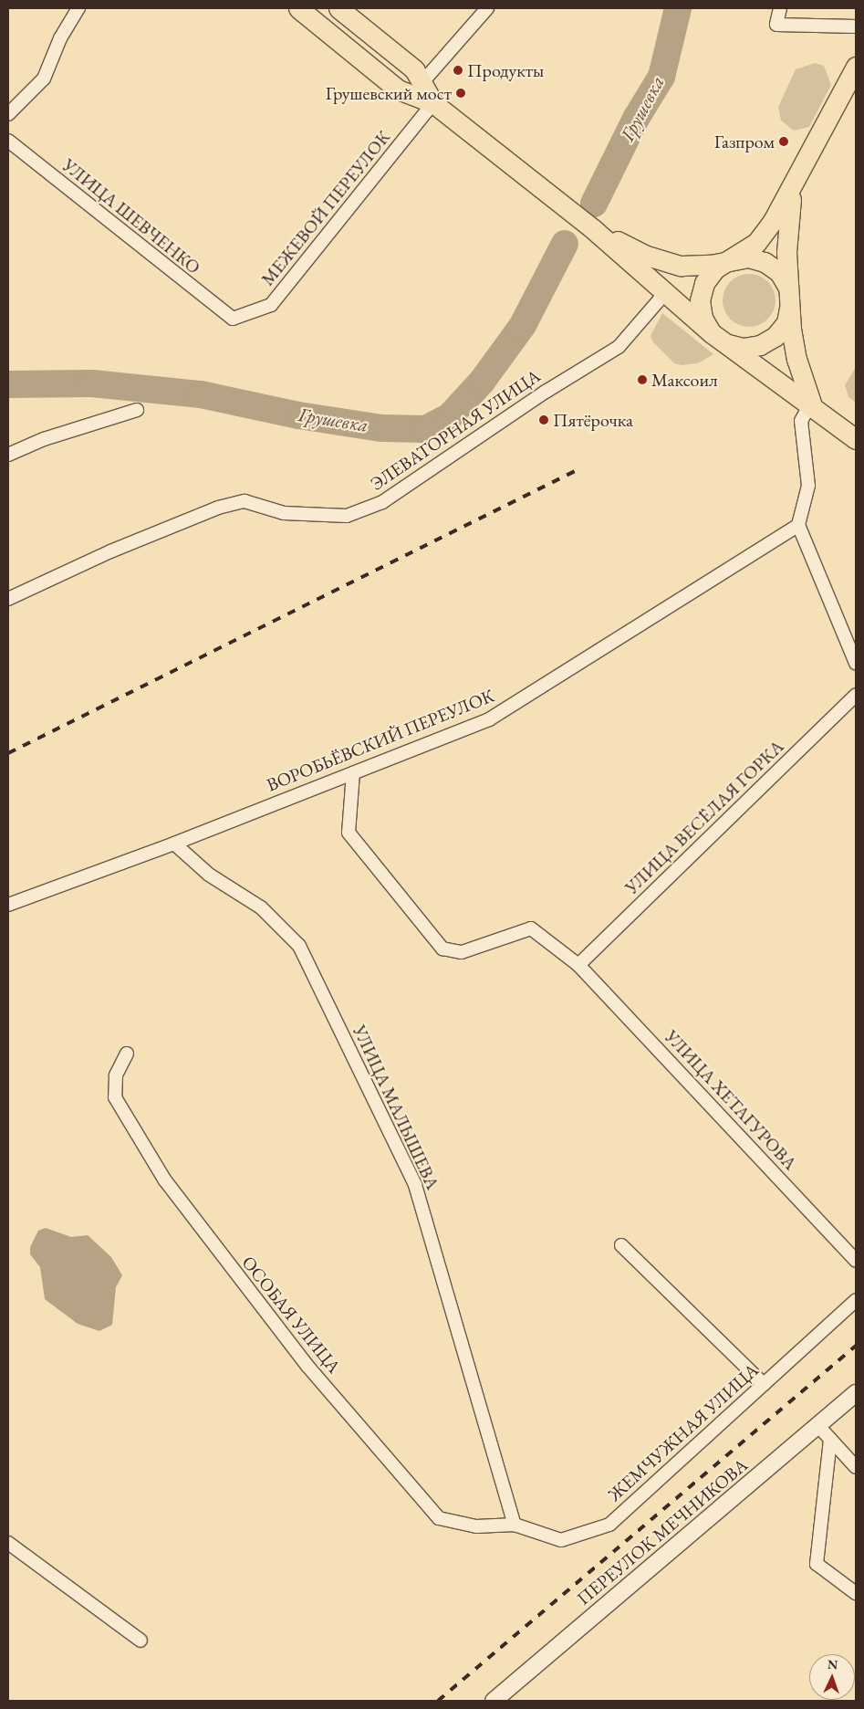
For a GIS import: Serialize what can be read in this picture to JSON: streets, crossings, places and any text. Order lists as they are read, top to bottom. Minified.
{"streets":{"street":["МЕЖЕВОЙ ПЕРЕУЛОК","УЛИЦА ШЕВЧЕНКО","ЭЛЕВАТОРНАЯ УЛИЦА","ВОРОБЬЁВСКИЙ ПЕРЕУЛОК","УЛИЦА ВЕСЁЛАЯ ГОРКА","УЛИЦА ХЕТАГУРОВА","УЛИЦА МАЛЫШЕВА","ОСОБАЯ УЛИЦА","ЖЕМЧУЖНАЯ УЛИЦА","ПЕРЕУЛОК МЕЧНИКОВА"]},"crossings":[["МЕЖЕВОЙ ПЕРЕУЛОК","УЛИЦА ШЕВЧЕНКО"],["ВОРОБЬЁВСКИЙ ПЕРЕУЛОК","УЛИЦА ХЕТАГУРОВА"],["ВОРОБЬЁВСКИЙ ПЕРЕУЛОК","УЛИЦА МАЛЫШЕВА"],["УЛИЦА ВЕСЁЛАЯ ГОРКА","УЛИЦА ХЕТАГУРОВА"],["УЛИЦА МАЛЫШЕВА","ОСОБАЯ УЛИЦА"],["УЛИЦА МАЛЫШЕВА","ЖЕМЧУЖНАЯ УЛИЦА"],["ОСОБАЯ УЛИЦА","ЖЕМЧУЖНАЯ УЛИЦА"]],"water":["Грушевка"],"places":["Продукты","Грушевский мост","Газпром","Максоил","Пятёрочка"],"north":"top"}
